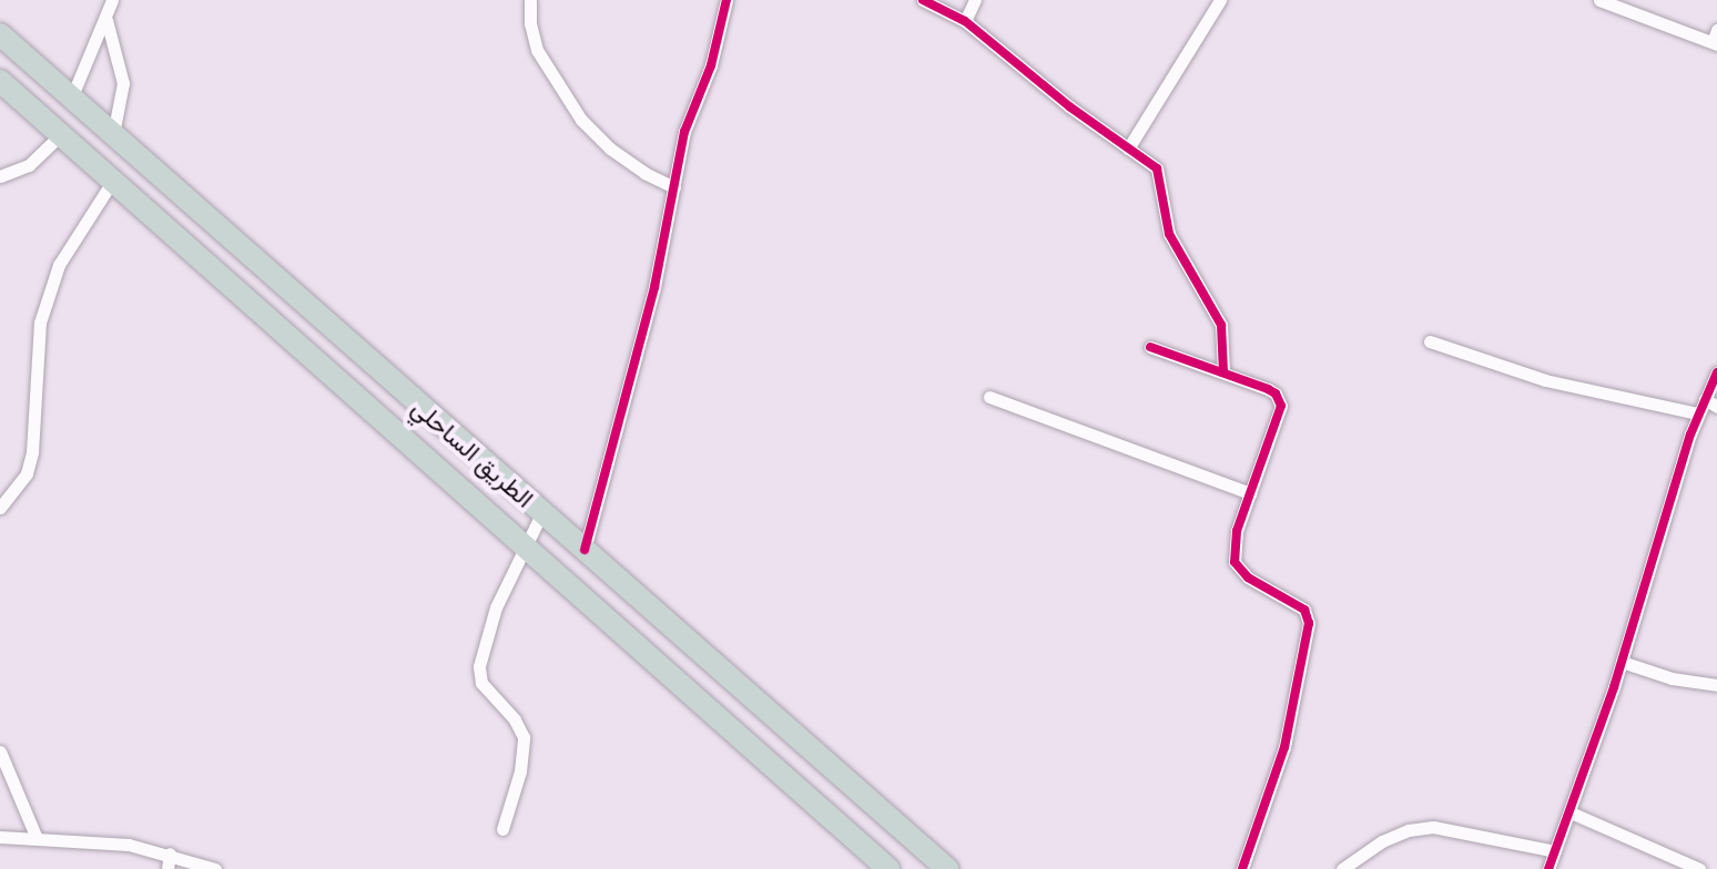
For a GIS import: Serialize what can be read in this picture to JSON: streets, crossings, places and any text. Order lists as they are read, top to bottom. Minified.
{"streets":{"highway":["الطريق الساحلي"]}}
